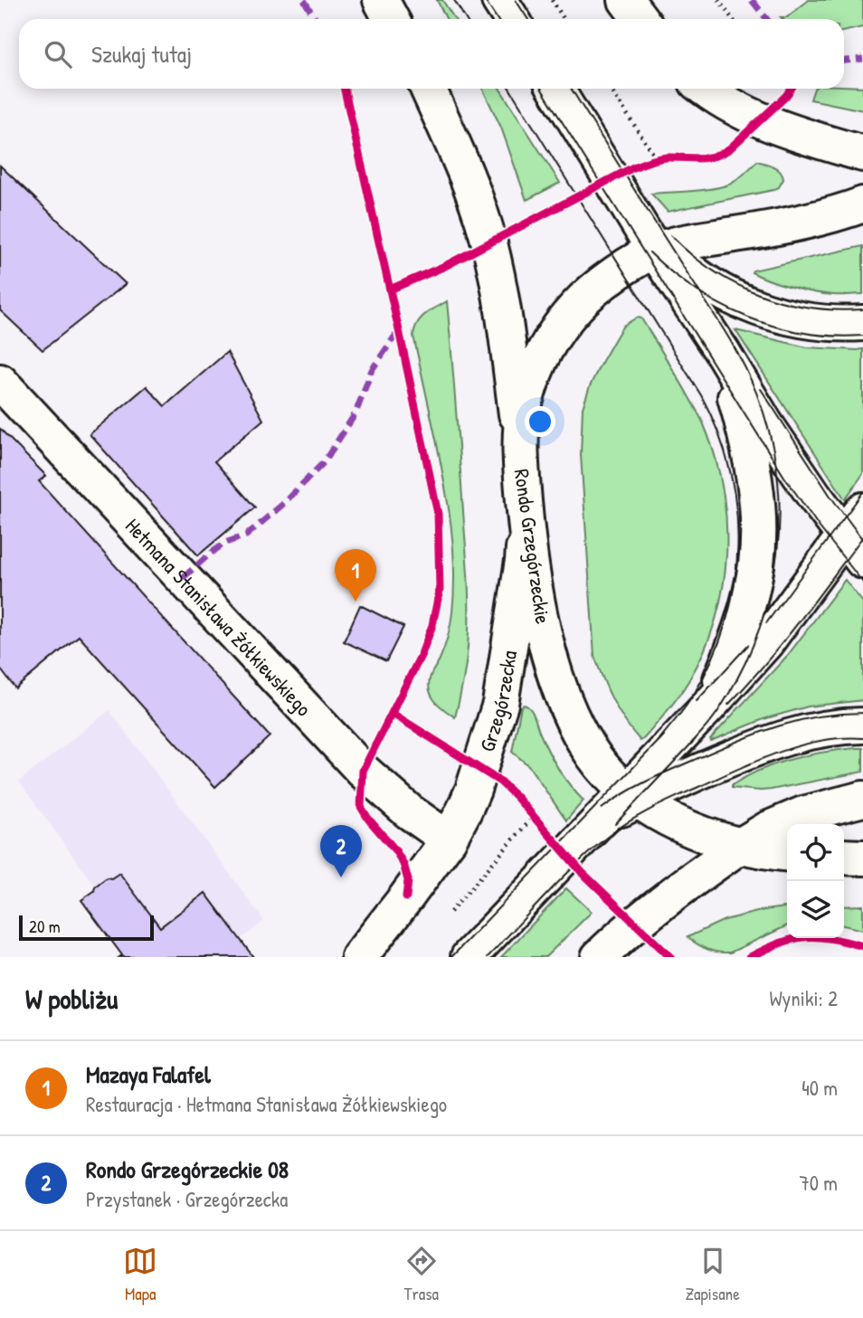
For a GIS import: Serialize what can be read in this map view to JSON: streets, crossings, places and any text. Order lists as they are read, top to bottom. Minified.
{"streets":{"main road":["Rondo Grzegórzeckie","Hetmana Stanisława Żółkiewskiego","Grzegórzecka"]},"crossings":[["Rondo Grzegórzeckie","Grzegórzecka"],["Hetmana Stanisława Żółkiewskiego","Grzegórzecka"]],"scale_bar":"20 m","page":{"search":"Szukaj tutaj","pins":["1","2"],"scale":"20 m","heading":["W pobliżu","Wyniki: 2"],"list":[{"mark":"1","name":"Mazaya Falafel","note":"Restauracja · Hetmana Stanisława Żółkiewskiego","value":"40 m"},{"mark":"2","name":"Rondo Grzegórzeckie 08","note":"Przystanek · Grzegórzecka","value":"70 m"}],"nav":["Mapa","Trasa","Zapisane"]}}
